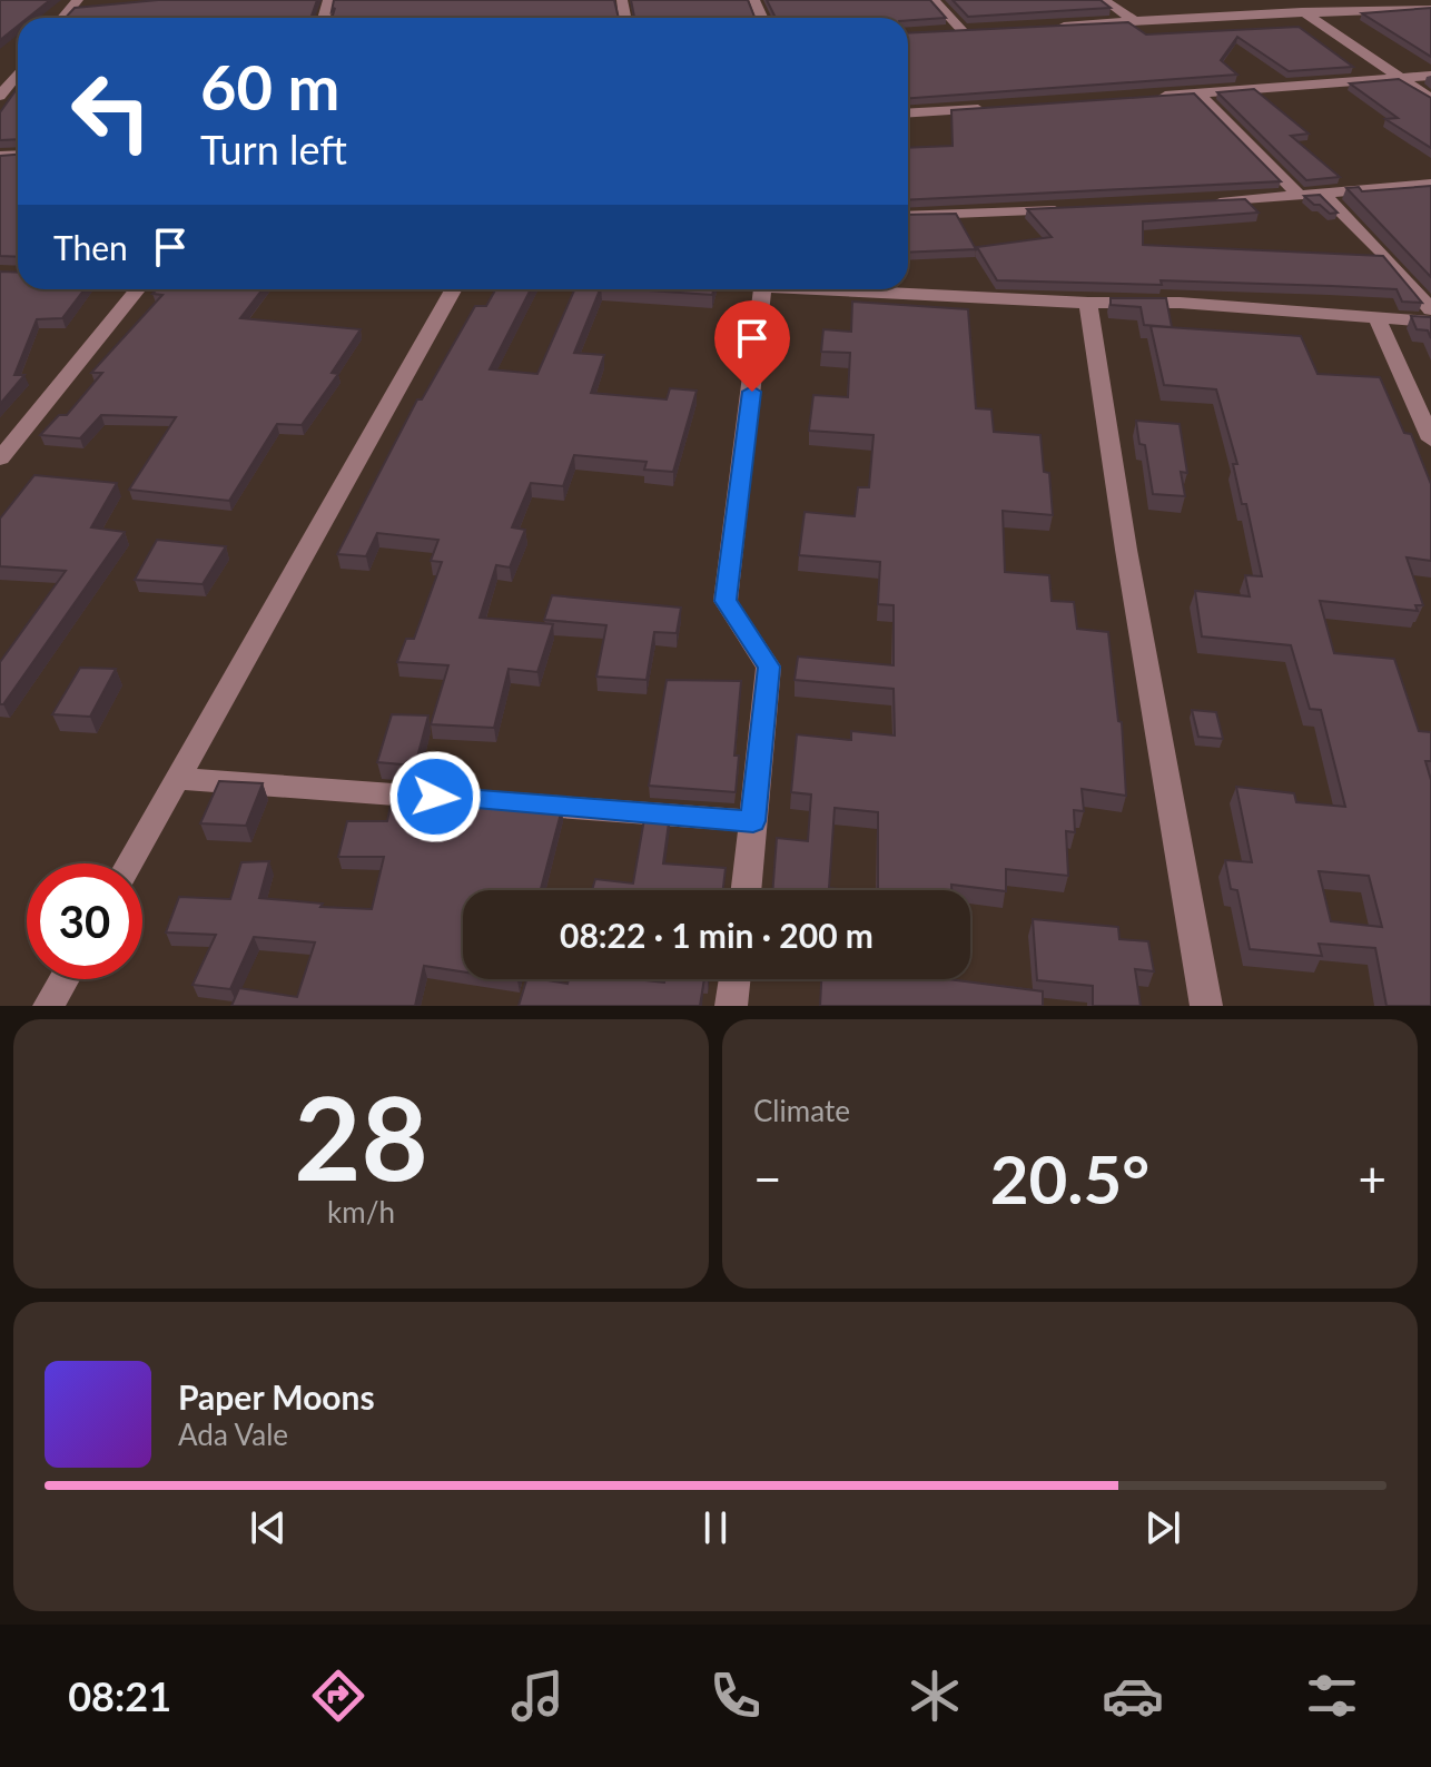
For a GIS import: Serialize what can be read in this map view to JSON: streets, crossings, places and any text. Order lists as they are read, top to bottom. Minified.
{"page":{"turn":["60 m","Turn left"],"then":"Then","limit":"30","trip":"08:22 · 1 min · 200 m","tile":[["28","km/h"],"Climate"],"heat":["−","20.5°","+"],"song":["Paper Moons","Ada Vale"],"tabs":"08:21"}}
